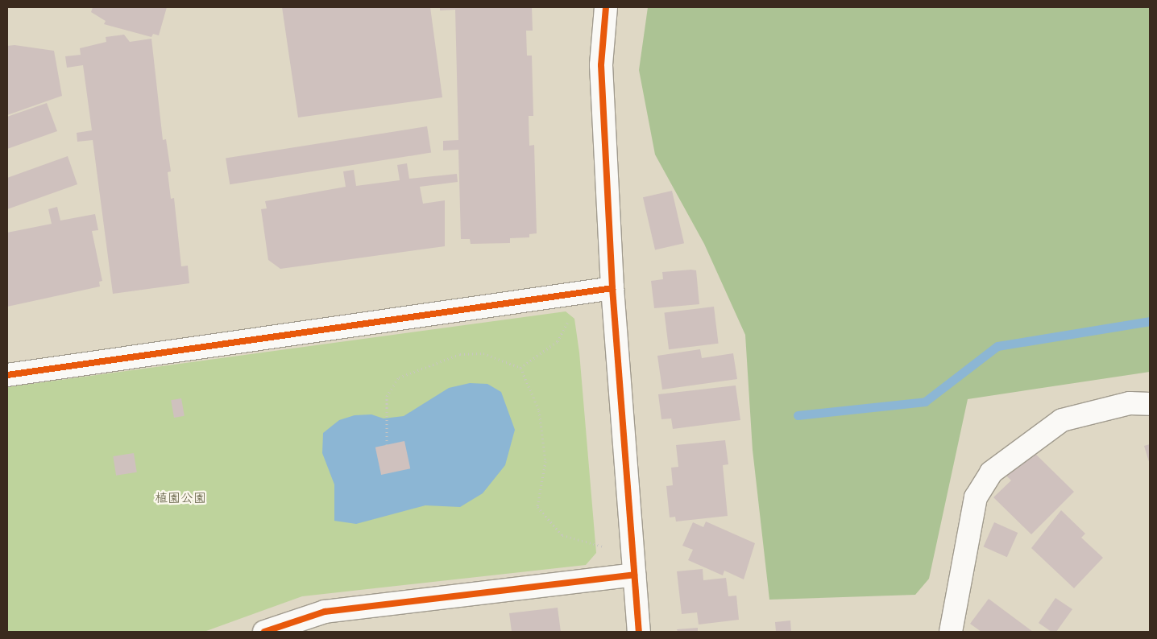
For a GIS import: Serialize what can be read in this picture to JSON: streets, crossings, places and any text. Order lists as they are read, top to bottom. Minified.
{"parks":["植園公園"]}
